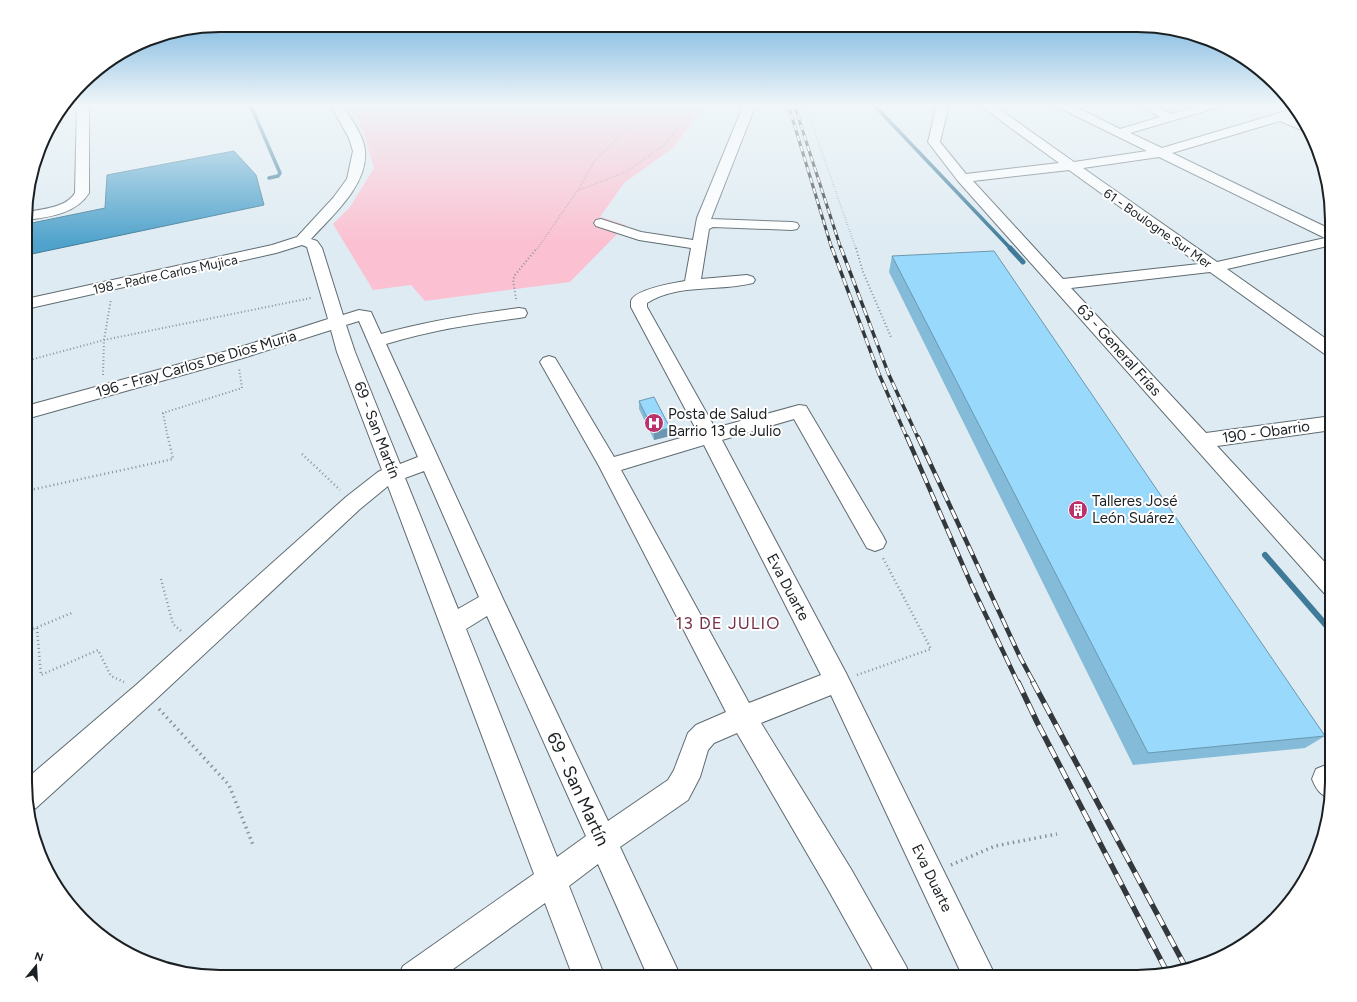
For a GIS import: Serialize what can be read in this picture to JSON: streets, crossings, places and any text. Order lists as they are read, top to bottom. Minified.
{"streets":{"street":["61 - Boulogne Sur Mer","198 - Padre Carlos Mujica","63 - General Frías","196 - Fray Carlos De Dios Muria","69 - San Martín","190 - Obarrio","Eva Duarte"]},"crossings":[["198 - Padre Carlos Mujica","69 - San Martín"],["63 - General Frías","190 - Obarrio"],["196 - Fray Carlos De Dios Muria","69 - San Martín"]],"districts":["13 DE JULIO"],"places":{"hospital":["Posta de Salud Barrio 13 de Julio"],"building":["Talleres José León Suárez"]},"north":"top"}
